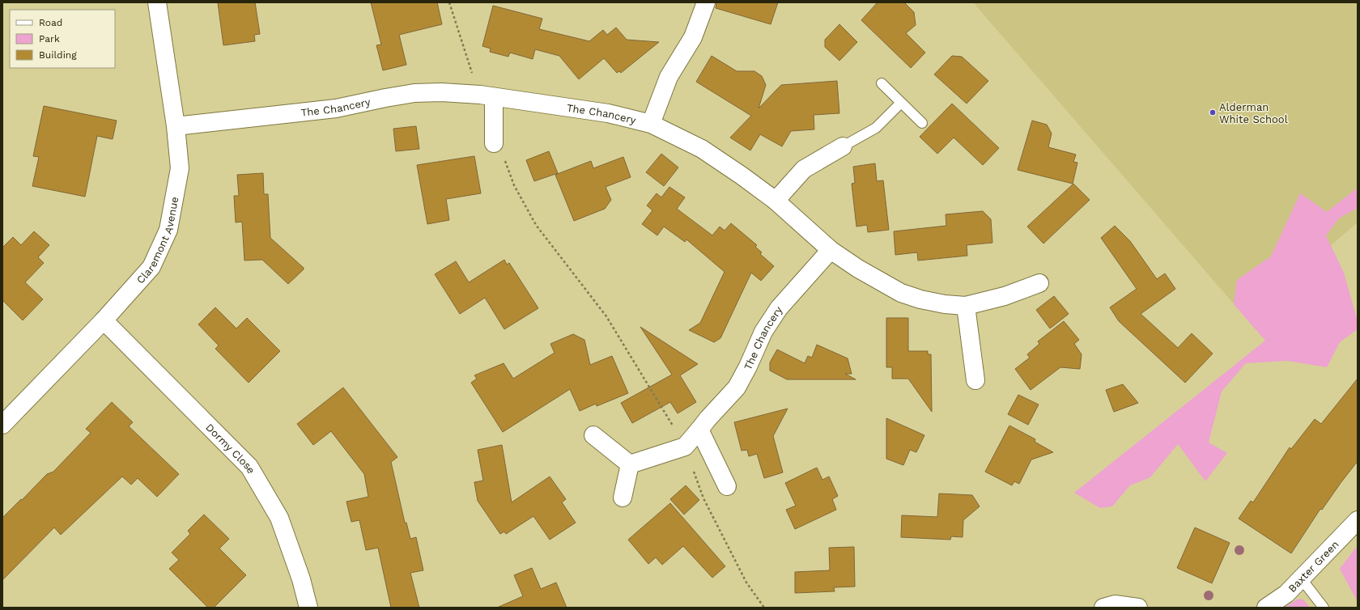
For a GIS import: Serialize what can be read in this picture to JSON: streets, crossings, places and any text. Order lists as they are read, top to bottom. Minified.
{"streets":{"street":["The Chancery","Claremont Avenue","Dormy Close","Baxter Green"]},"crossings":[["The Chancery","Claremont Avenue"],["Claremont Avenue","Dormy Close"]],"places":["Alderman White School"],"legend":["Road","Park","Building"]}
